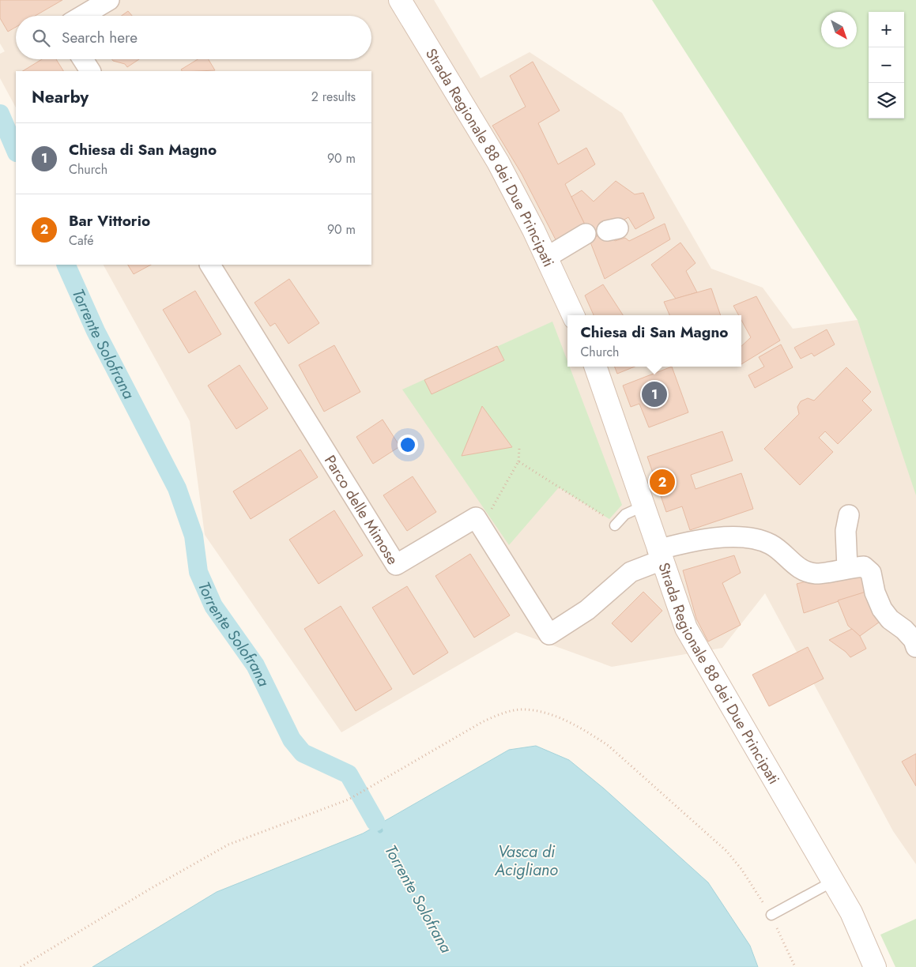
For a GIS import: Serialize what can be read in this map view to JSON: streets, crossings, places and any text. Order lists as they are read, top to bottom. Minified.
{"streets":{"main road":["Strada Regionale 88 dei Due Principati"],"street":["Parco delle Mimose"]},"water":["Torrente Solofrana","Vasca di Acigliano"],"north":"bottom right","page":{"map_buttons":["+","−"],"search":"Search here","heading":["Nearby","2 results"],"list":[{"mark":"1","name":"Chiesa di San Magno","note":"Church","value":"90 m"},{"mark":"2","name":"Bar Vittorio","note":"Café","value":"90 m"}],"popup":["Chiesa di San Magno","Church"],"pins":["1","2"]}}
